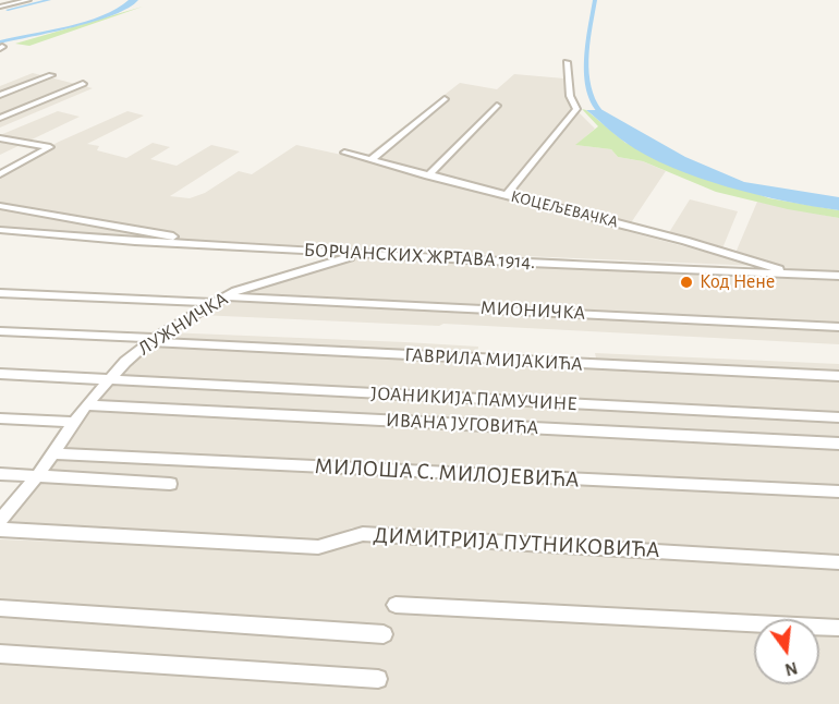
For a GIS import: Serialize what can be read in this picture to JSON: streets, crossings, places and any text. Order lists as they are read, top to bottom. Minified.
{"streets":{"street":["КОЦЕЉЕВАЧКА","БОРЧАНСКИХ ЖРТАВА 1914.","МИОНИЧКА","ЛУЖНИЧКА","ГАВРИЛА МИЈАКИЋА","ЈОАНИКИЈА ПАМУЧИНЕ","ИВАНА ЈУГОВИЋА","МИЛОША С. МИЛОЈЕВИЋА","ДИМИТРИЈА ПУТНИКОВИЋА"]},"crossings":[["КОЦЕЉЕВАЧКА","БОРЧАНСКИХ ЖРТАВА 1914."],["БОРЧАНСКИХ ЖРТАВА 1914.","ЛУЖНИЧКА"],["МИОНИЧКА","ЛУЖНИЧКА"],["ЛУЖНИЧКА","ГАВРИЛА МИЈАКИЋА"],["ЛУЖНИЧКА","ЈОАНИКИЈА ПАМУЧИНЕ"],["ЛУЖНИЧКА","ИВАНА ЈУГОВИЋА"],["ЛУЖНИЧКА","МИЛОША С. МИЛОЈЕВИЋА"]],"places":["Код Нене"],"north":"bottom"}
